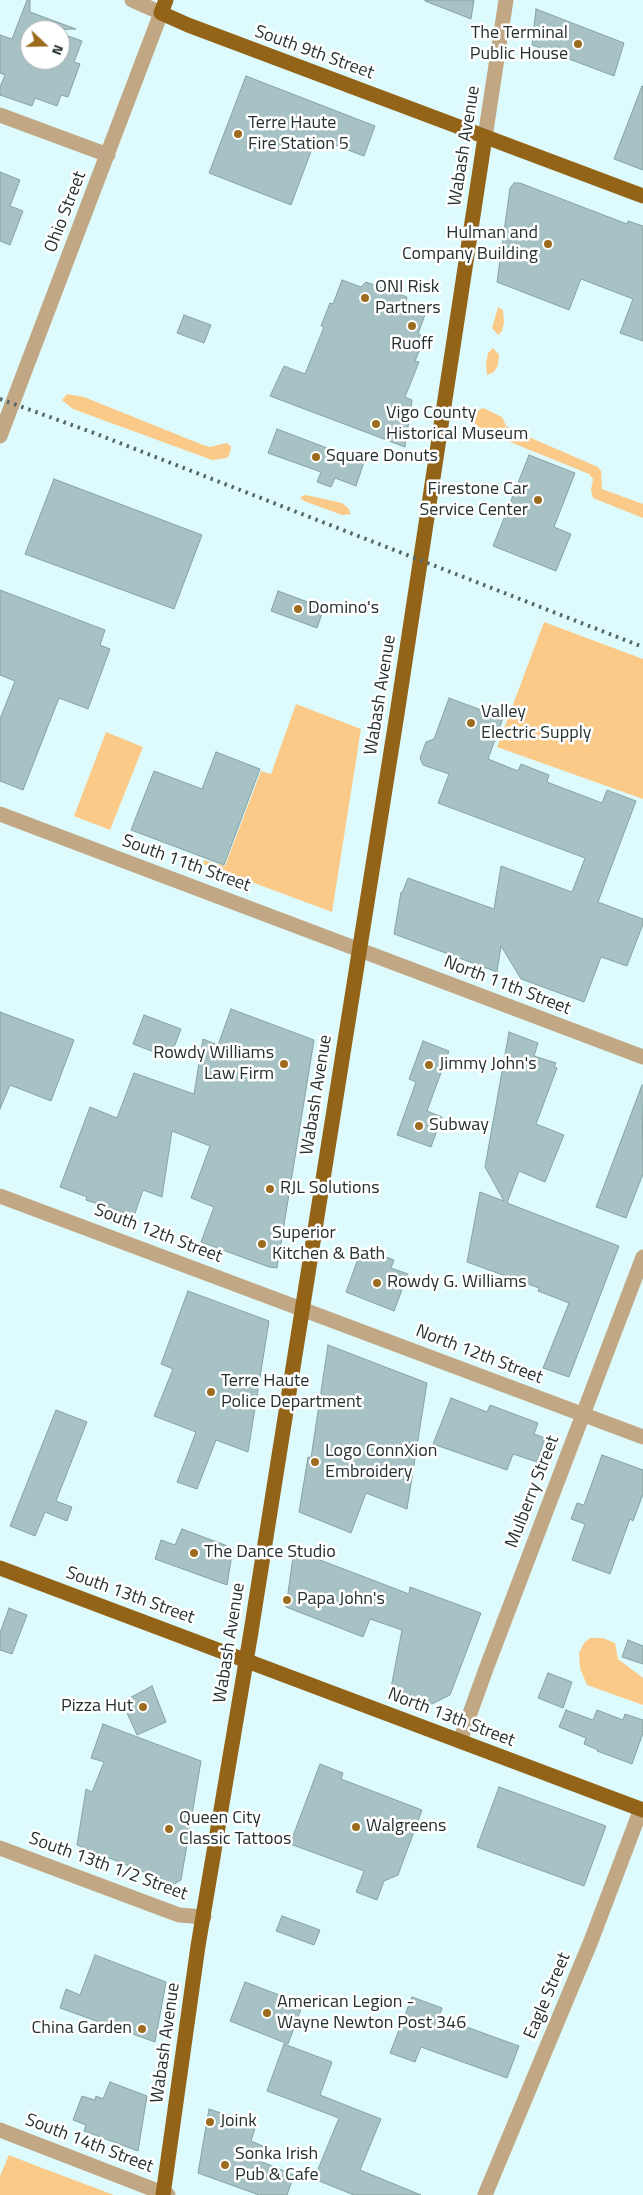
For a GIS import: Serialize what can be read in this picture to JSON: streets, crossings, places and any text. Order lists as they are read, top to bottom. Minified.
{"streets":{"main road":["South 9th Street","Wabash Avenue","South 13th Street","North 13th Street"],"street":["Ohio Street","South 11th Street","North 11th Street","South 12th Street","North 12th Street","Mulberry Street","South 13th 1/2 Street","Eagle Street","South 14th Street"]},"crossings":[["South 9th Street","Wabash Avenue"],["South 9th Street","Ohio Street"],["Wabash Avenue","South 11th Street"],["Wabash Avenue","North 11th Street"],["Wabash Avenue","South 12th Street"],["Wabash Avenue","North 12th Street"],["Wabash Avenue","South 13th Street"],["Wabash Avenue","North 13th Street"],["Wabash Avenue","South 13th 1/2 Street"],["Wabash Avenue","South 14th Street"],["South 11th Street","North 11th Street"],["South 12th Street","North 12th Street"],["North 12th Street","Mulberry Street"],["Mulberry Street","North 13th Street"],["South 13th Street","North 13th Street"],["North 13th Street","Eagle Street"]],"places":["The Terminal Public House","Terre Haute Fire Station 5","Hulman and Company Building","ONI Risk Partners","Ruoff","Vigo County Historical Museum","Square Donuts","Firestone Car Service Center","Domino's","Valley Electric Supply","Rowdy Williams Law Firm","Jimmy John's","Subway","RJL Solutions","Superior Kitchen & Bath","Rowdy G. Williams","Terre Haute Police Department","Logo ConnXion Embroidery","The Dance Studio","Papa John's","Pizza Hut","Walgreens","Queen City Classic Tattoos","American Legion - Wayne Newton Post 346","China Garden","Joink","Sonka Irish Pub & Cafe"],"north":"right"}
